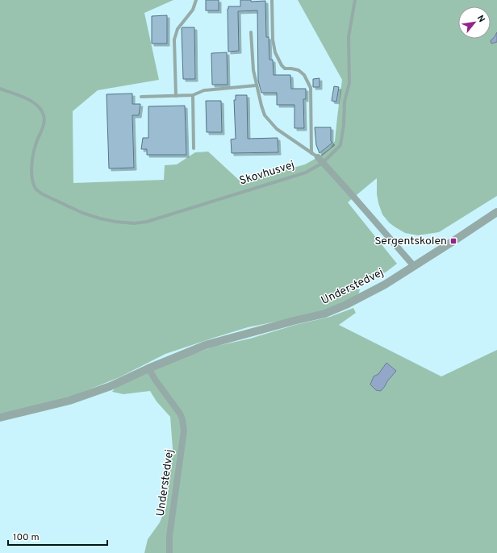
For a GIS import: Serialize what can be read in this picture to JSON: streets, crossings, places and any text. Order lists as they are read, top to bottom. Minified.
{"streets":{"street":["Understedvej"],"lane":["Skovhusvej"]},"places":{"transit":["Sergentskolen"]},"scale_bar":"100 m","north":"top right"}
